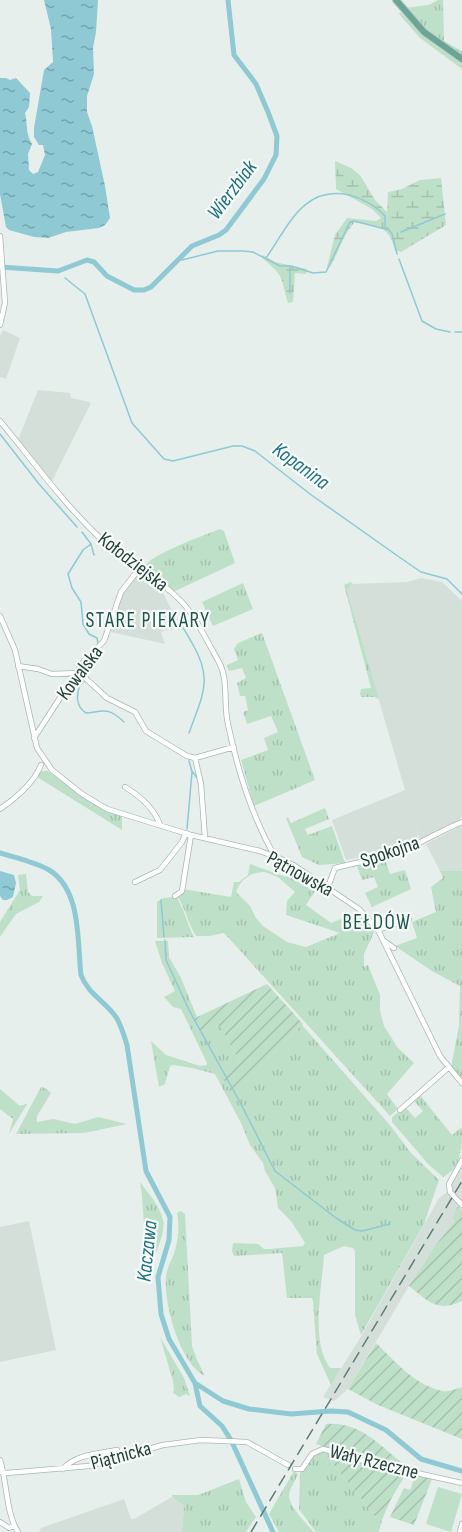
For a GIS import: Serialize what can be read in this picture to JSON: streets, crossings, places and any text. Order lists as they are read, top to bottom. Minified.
{"streets":{"street":["Kołodziejska","Kowalska","Spokojna","Pątnowska","Piątnicka","Wały Rzeczne"]},"crossings":[["Kołodziejska","Pątnowska"],["Spokojna","Pątnowska"]],"districts":["STARE PIEKARY","BEŁDÓW"],"water":["Wierzbiak","Kopanina","Kaczawa"]}
